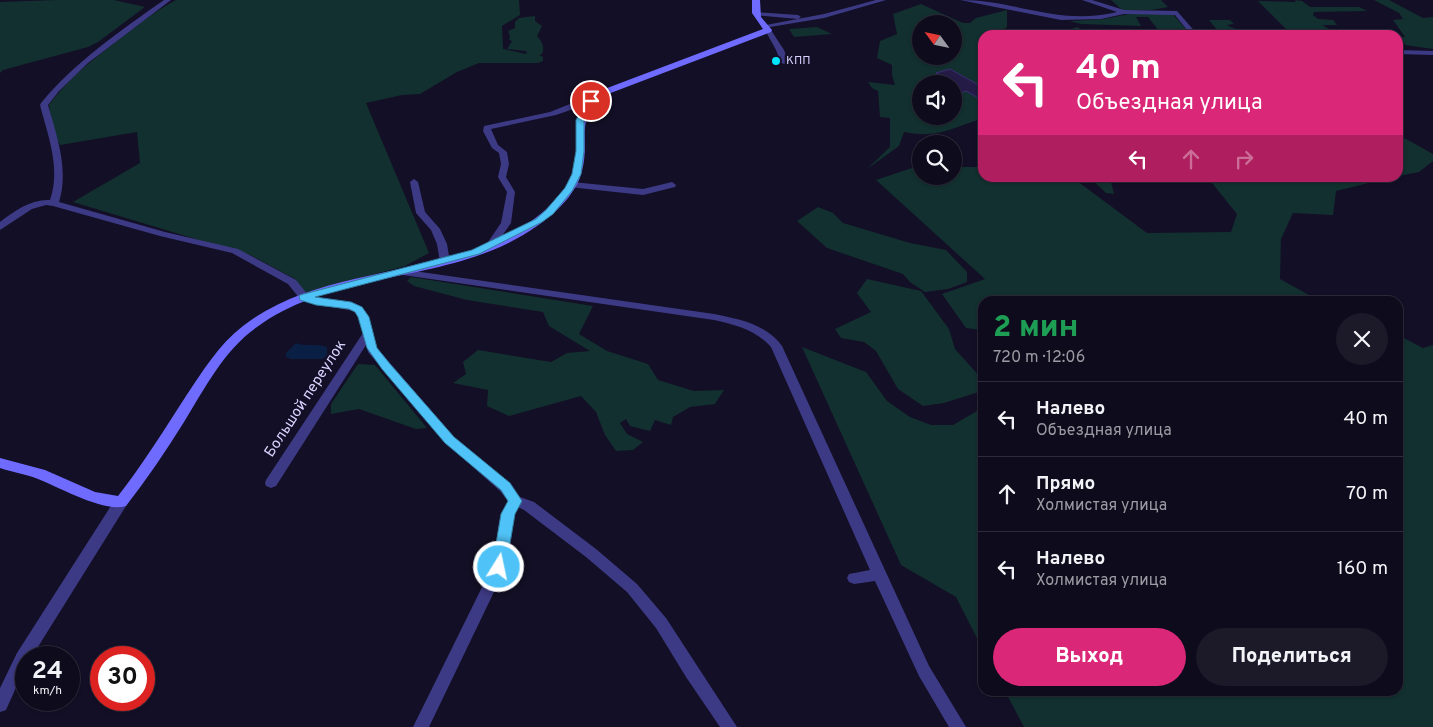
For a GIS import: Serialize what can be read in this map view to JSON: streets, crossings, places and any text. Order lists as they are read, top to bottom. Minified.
{"streets":{"street":["Большой переулок"]},"places":["КПП"],"north":"top left","page":{"turn":["40 m","Объездная улица"],"heading":["2 мин","720 m · 12:06"],"list":[{"name":"Налево","note":"Объездная улица","value":"40 m"},{"name":"Прямо","note":"Холмистая улица","value":"70 m"},{"name":"Налево","note":"Холмистая улица","value":"160 m"}],"buttons":["Выход","Поделиться"],"speed":"24 km/h","limit":"30"}}
